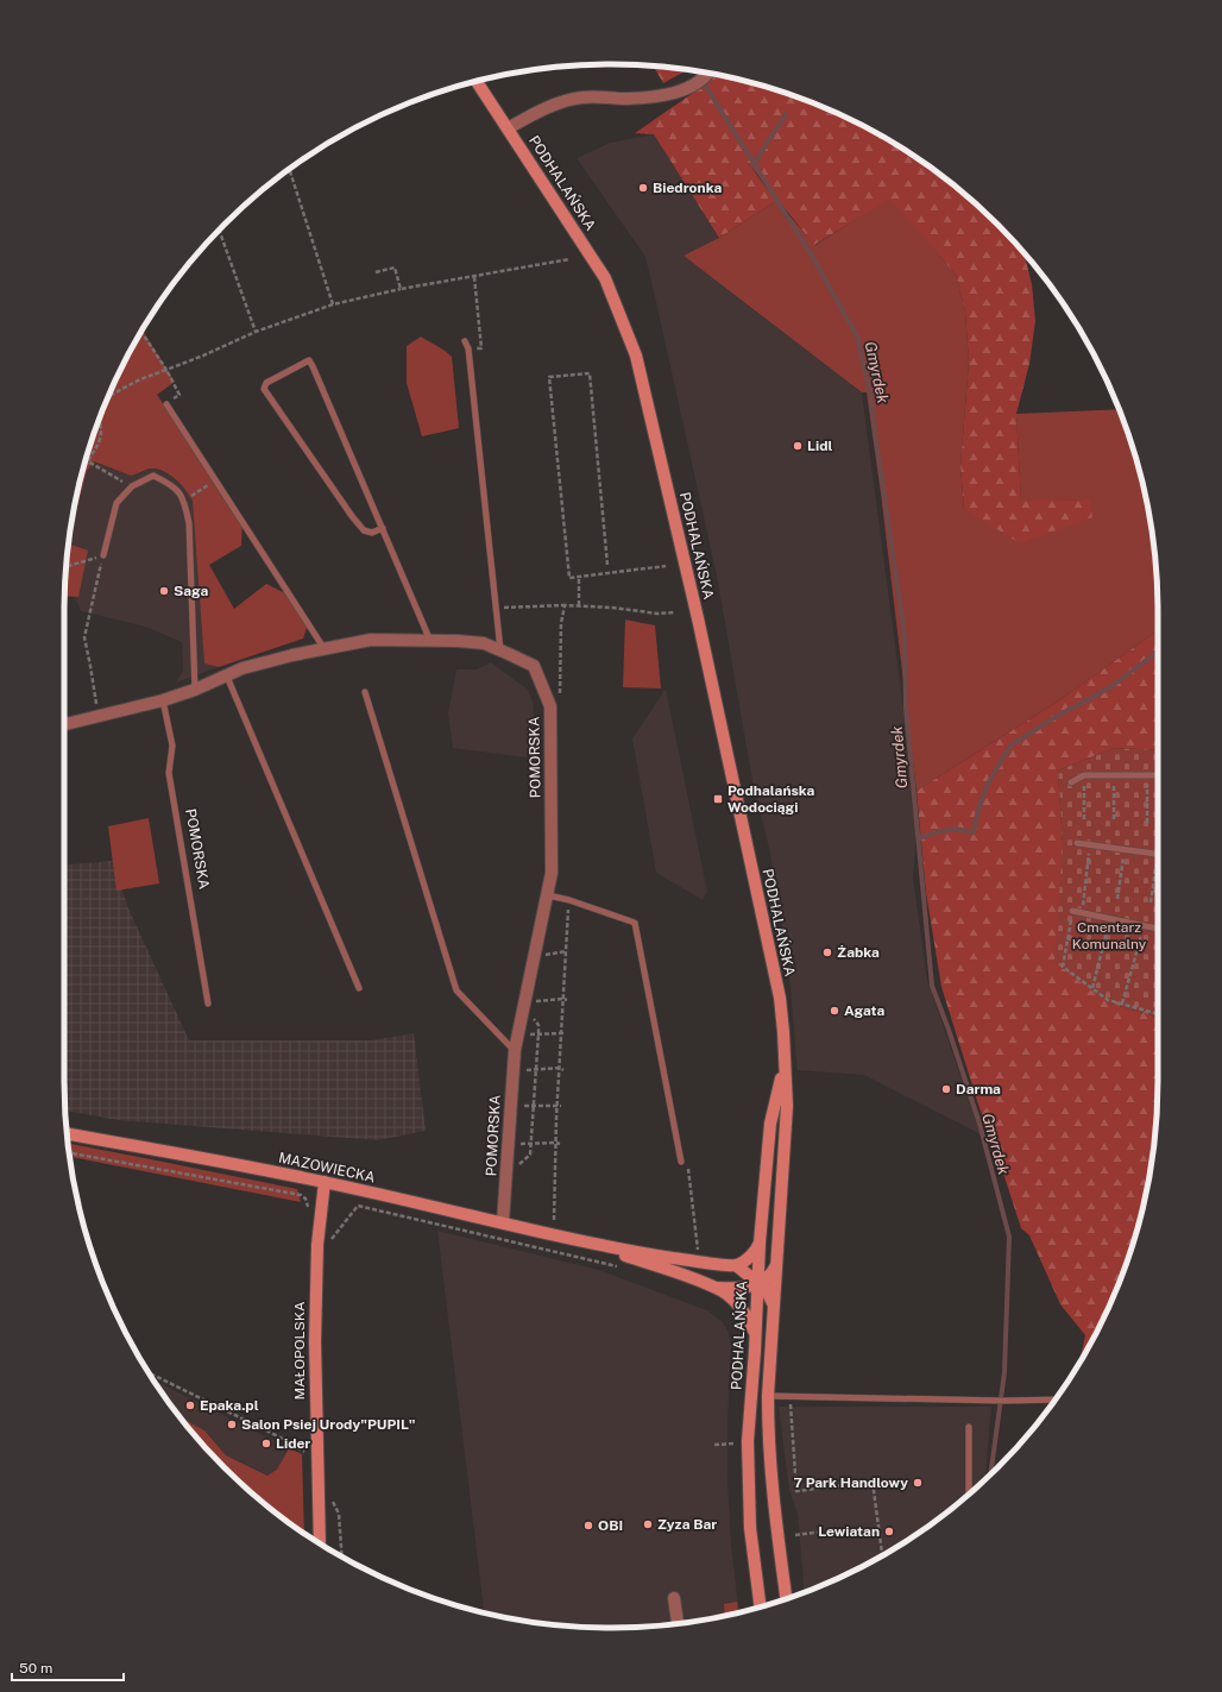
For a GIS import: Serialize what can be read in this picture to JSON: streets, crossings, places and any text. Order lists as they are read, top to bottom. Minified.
{"streets":{"street":["PODHALAŃSKA","POMORSKA","MAZOWIECKA","MAŁOPOLSKA"]},"crossings":[["PODHALAŃSKA","MAZOWIECKA"],["POMORSKA","MAZOWIECKA"],["MAZOWIECKA","MAŁOPOLSKA"]],"water":["Gmyrdek"],"parks":["Cmentarz Komunalny"],"places":{"other":["Biedronka","Lidl","Saga","Żabka","Agata","Darma","Epaka.pl","Salon Psiej Urody\"PUPIL\"","Lider","7 Park Handlowy","Zyza Bar","OBI","Lewiatan"],"transit":["Podhalańska Wodociągi"]},"scale_bar":"50 m"}
